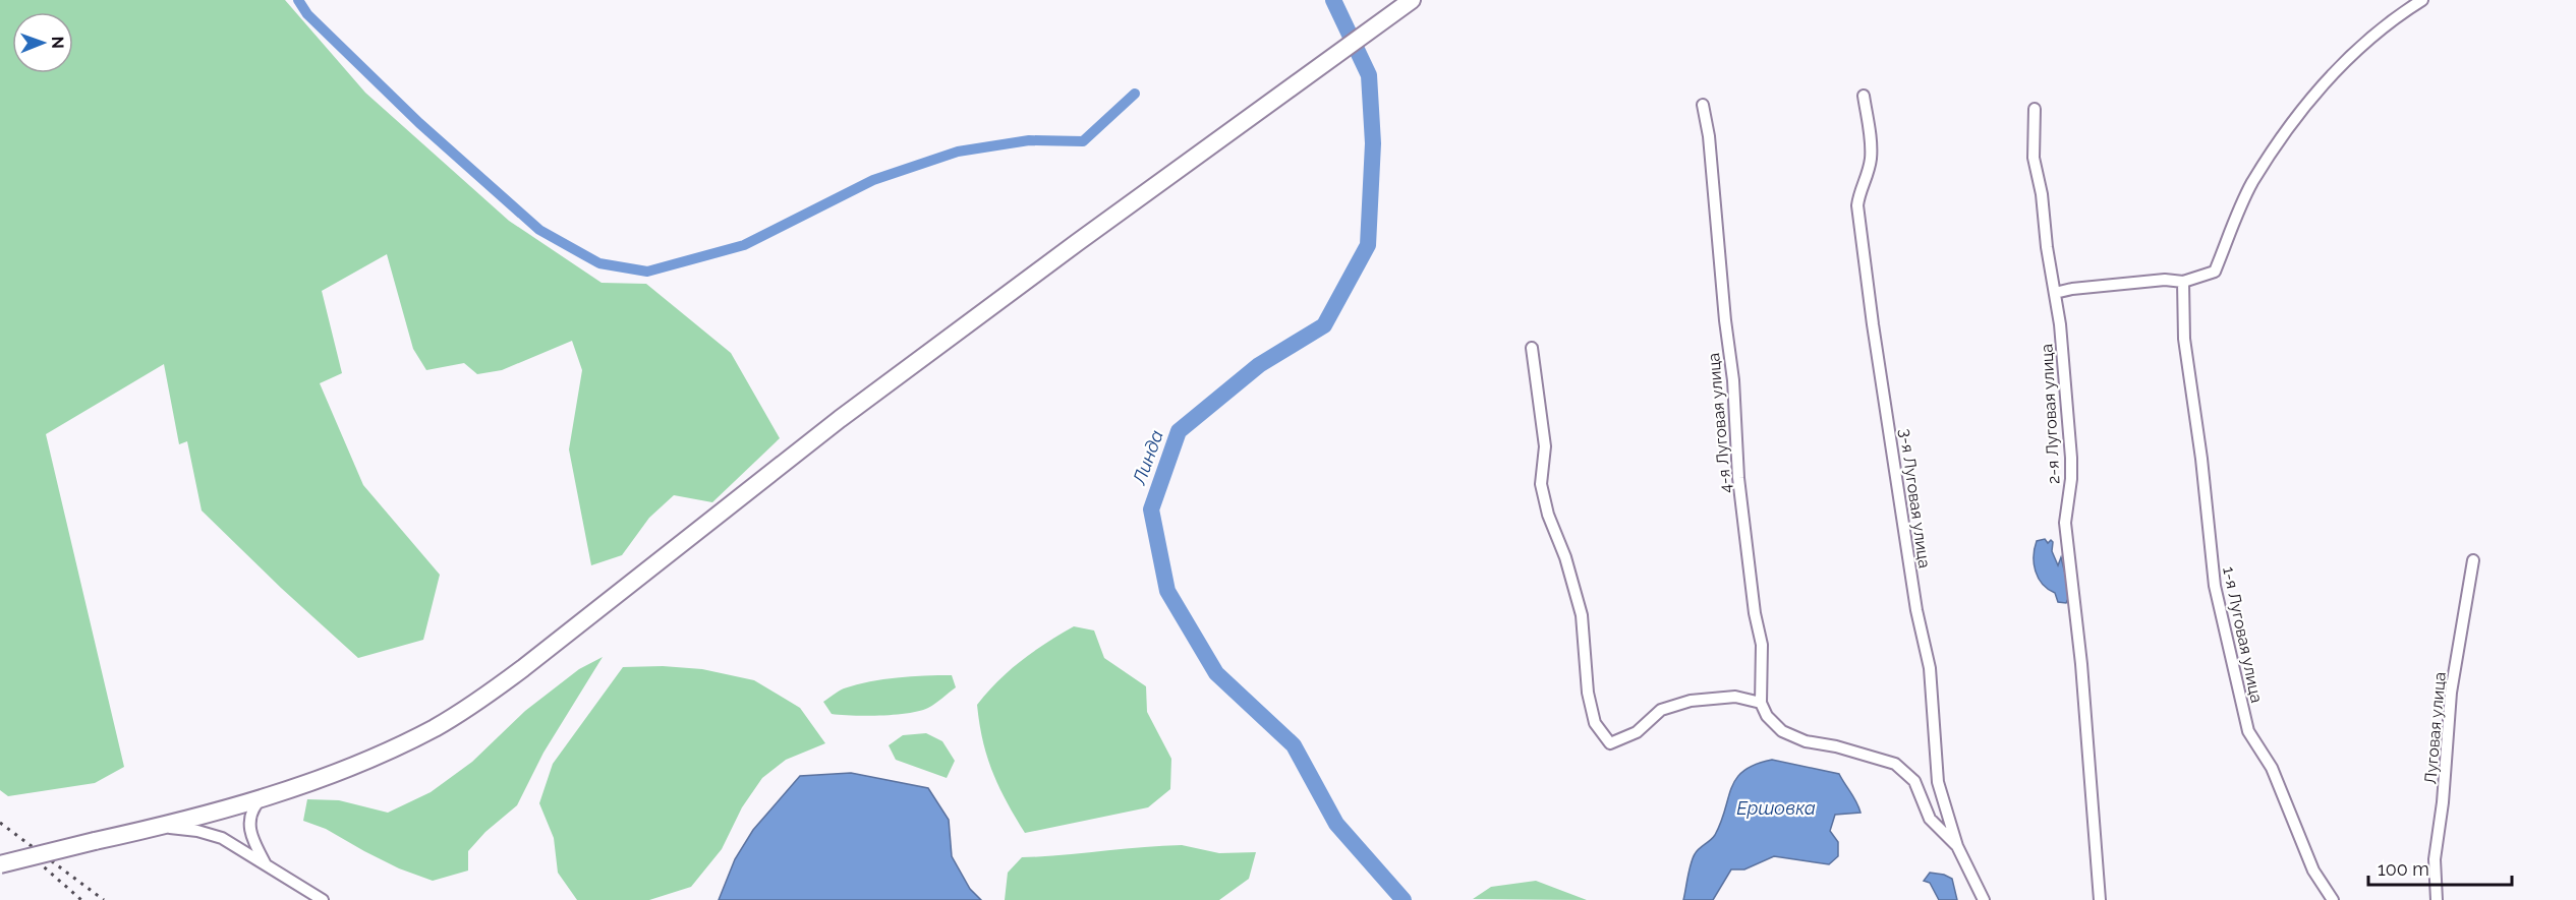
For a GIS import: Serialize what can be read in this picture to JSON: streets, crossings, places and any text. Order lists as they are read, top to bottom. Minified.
{"streets":{"street":["2-я Луговая улица","4-я Луговая улица","3-я Луговая улица","1-я Луговая улица","Луговая улица"]},"water":["Линда","Ершовка"],"scale_bar":"100 m","north":"right"}
